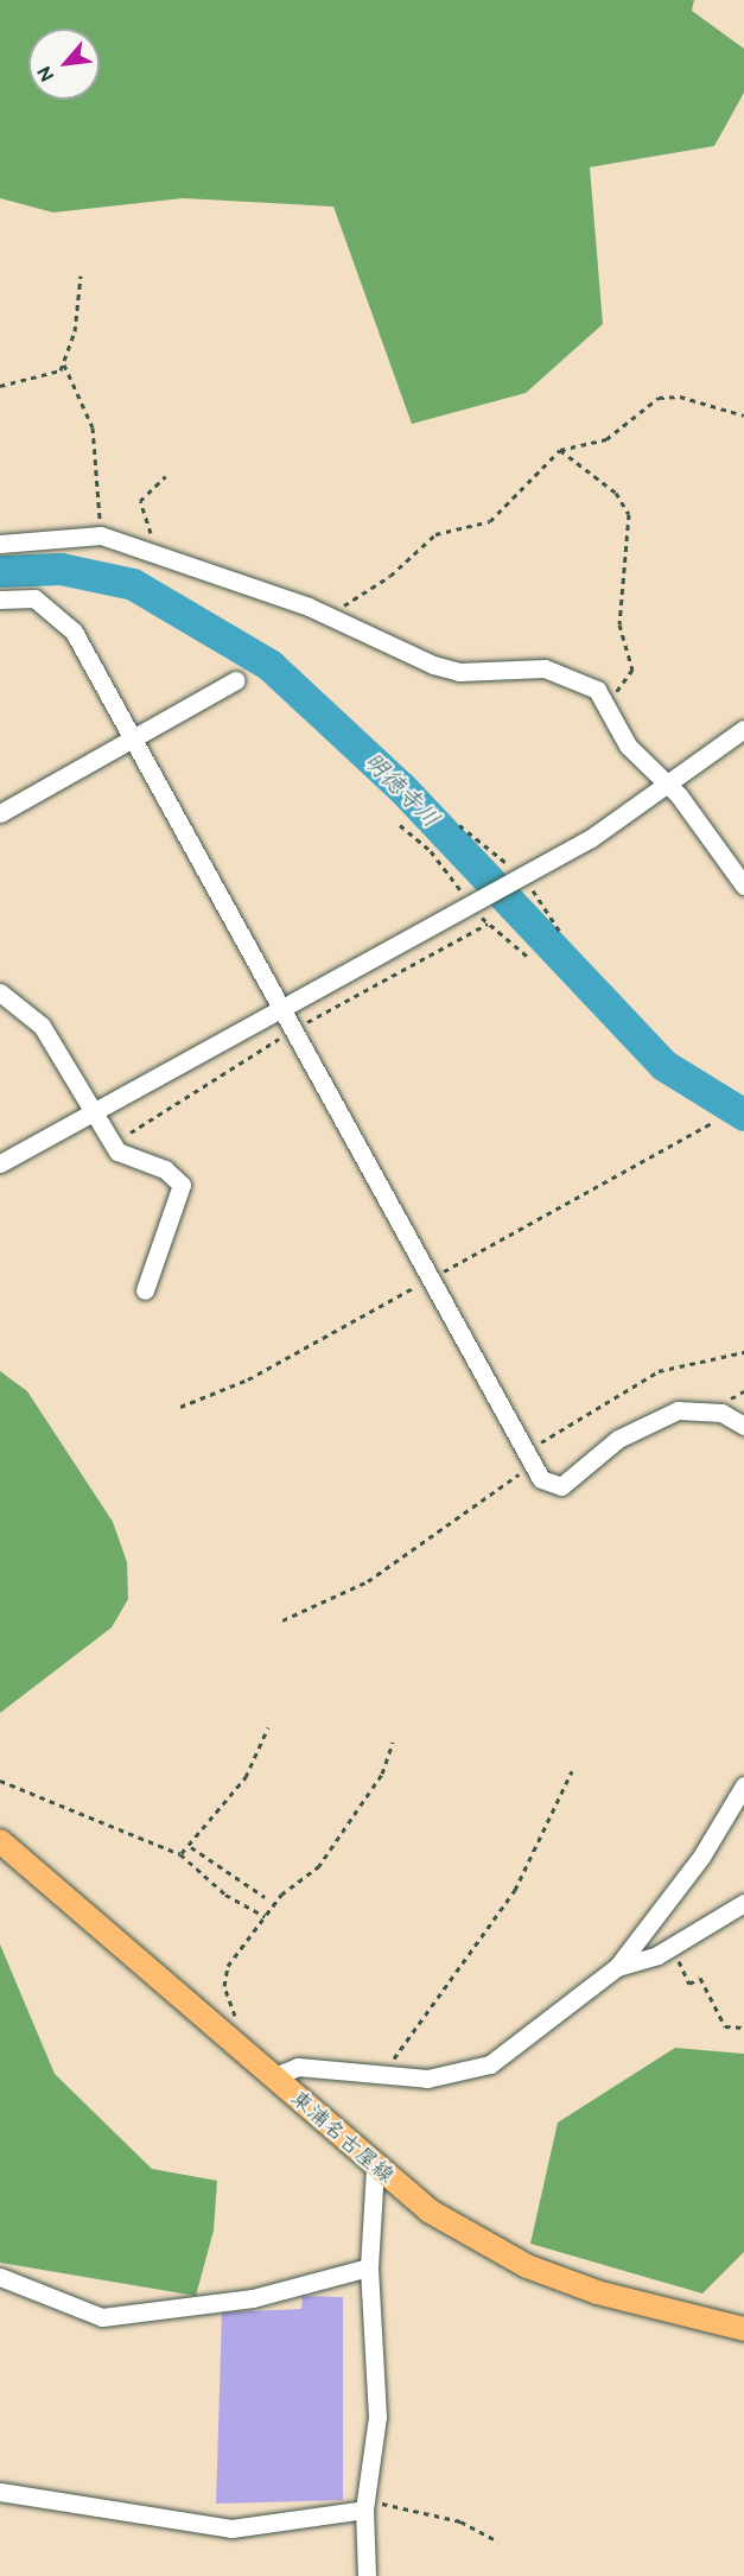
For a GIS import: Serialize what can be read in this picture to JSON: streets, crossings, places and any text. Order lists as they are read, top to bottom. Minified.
{"streets":{"main road":["東浦名古屋線"]},"water":["明徳寺川"],"north":"bottom left"}
